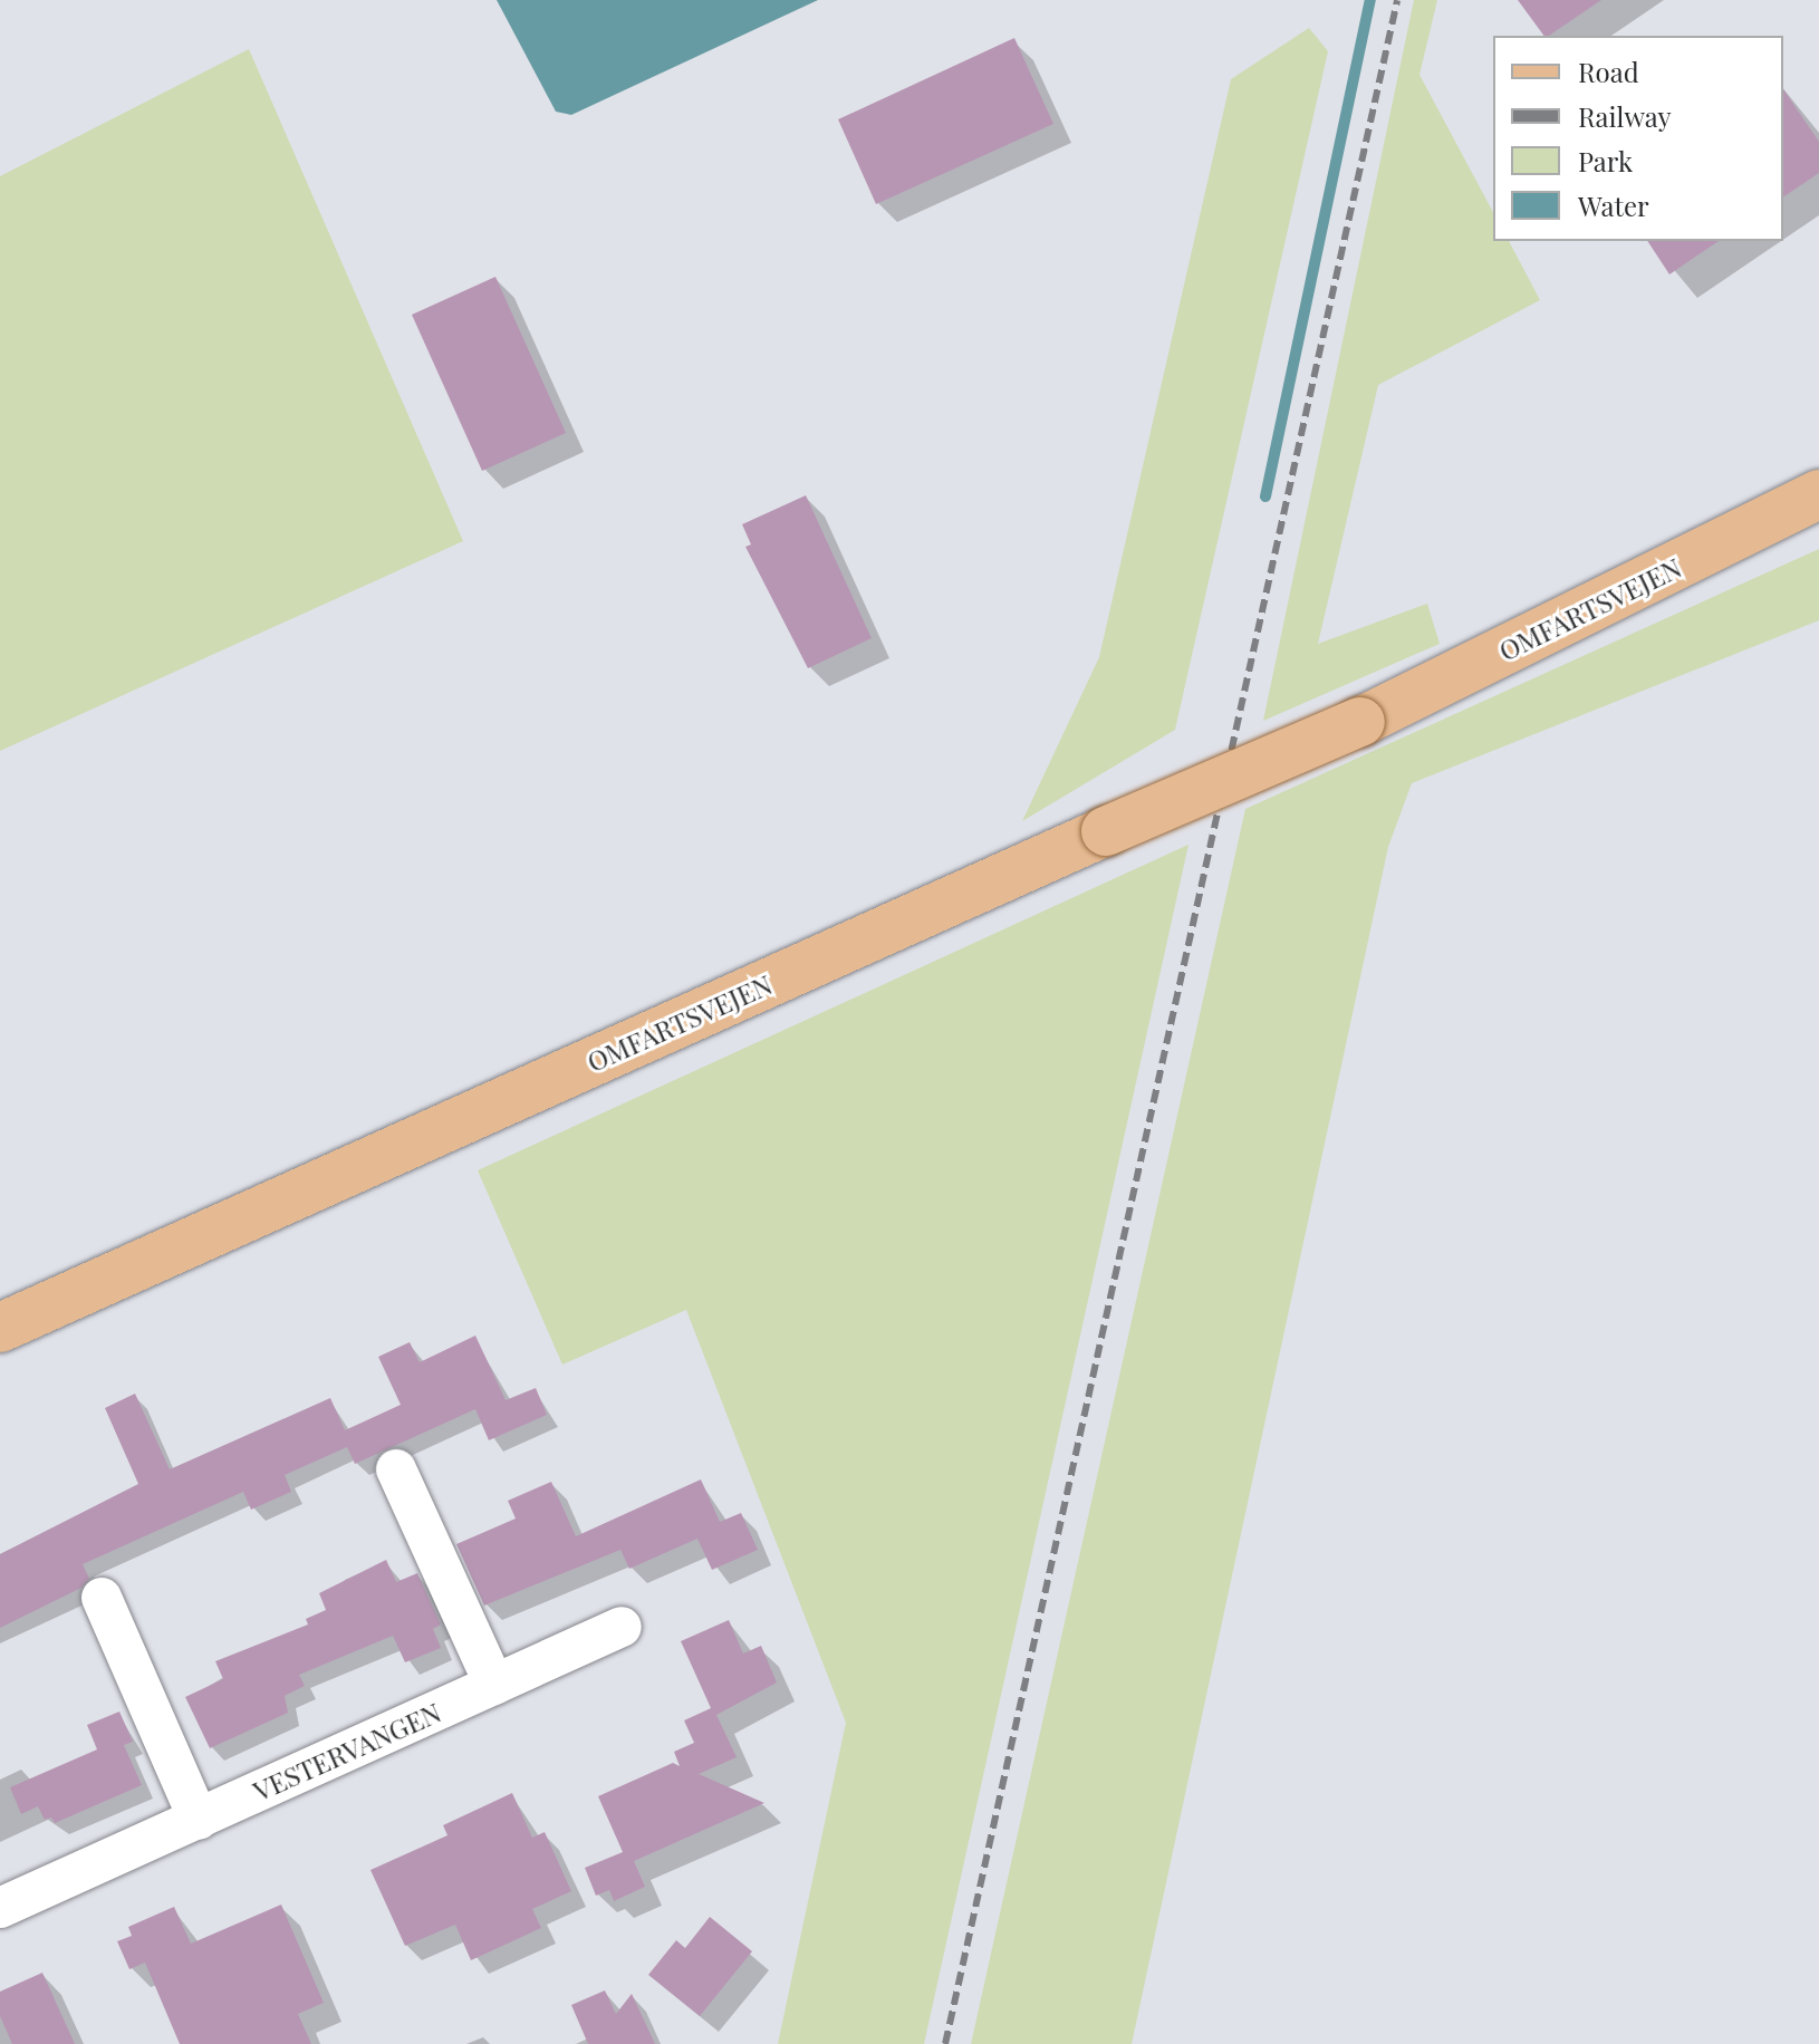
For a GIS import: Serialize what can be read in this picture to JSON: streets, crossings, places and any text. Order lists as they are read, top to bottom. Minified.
{"streets":{"main road":["OMFARTSVEJEN"],"street":["VESTERVANGEN"]},"legend":["Road","Railway","Park","Water"]}
